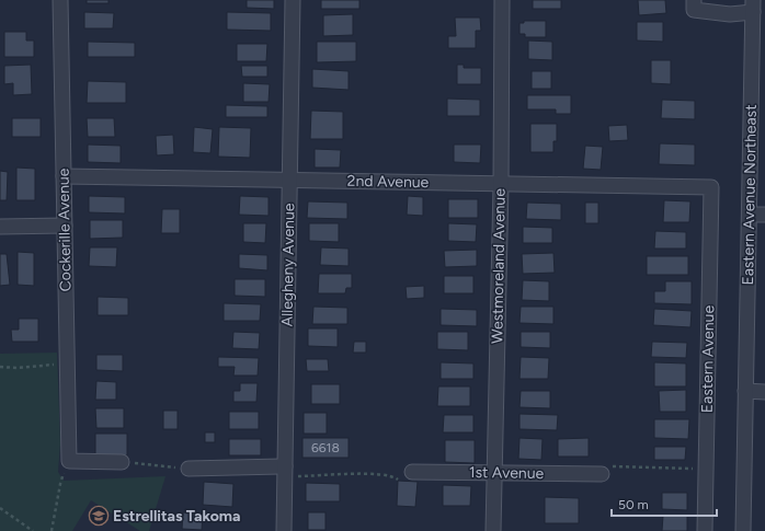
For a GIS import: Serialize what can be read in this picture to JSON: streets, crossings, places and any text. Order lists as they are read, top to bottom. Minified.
{"streets":{"street":["2nd Avenue","Eastern Avenue Northeast","Cockerille Avenue","Allegheny Avenue","Westmoreland Avenue","Eastern Avenue","1st Avenue"]},"crossings":[["2nd Avenue","Cockerille Avenue"],["2nd Avenue","Allegheny Avenue"],["2nd Avenue","Westmoreland Avenue"],["2nd Avenue","Eastern Avenue"],["Westmoreland Avenue","1st Avenue"]],"places":{"school or university":["Estrellitas Takoma"]},"house_numbers":["6618"],"scale_bar":"50 m"}
